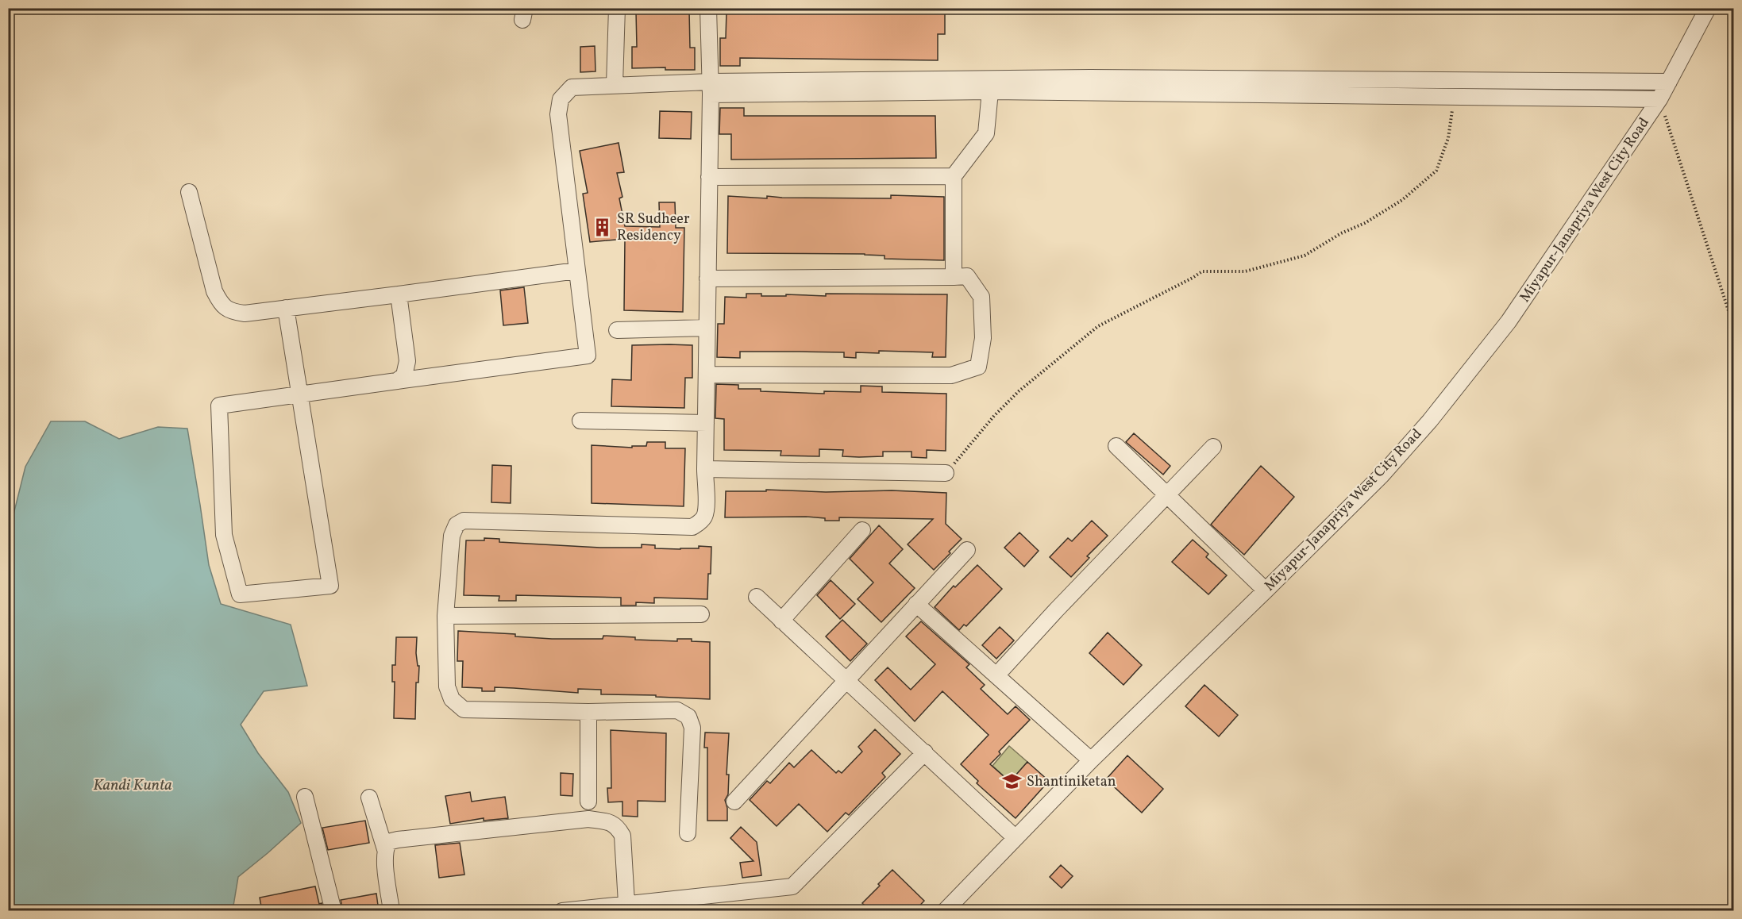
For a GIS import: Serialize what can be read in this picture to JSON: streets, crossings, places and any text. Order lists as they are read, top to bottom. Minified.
{"streets":{"street":["Miyapur-Janapriya West City Road"]},"water":["Kandi Kunta"],"places":{"building":["SR Sudheer Residency"],"school or university":["Shantiniketan"]}}
